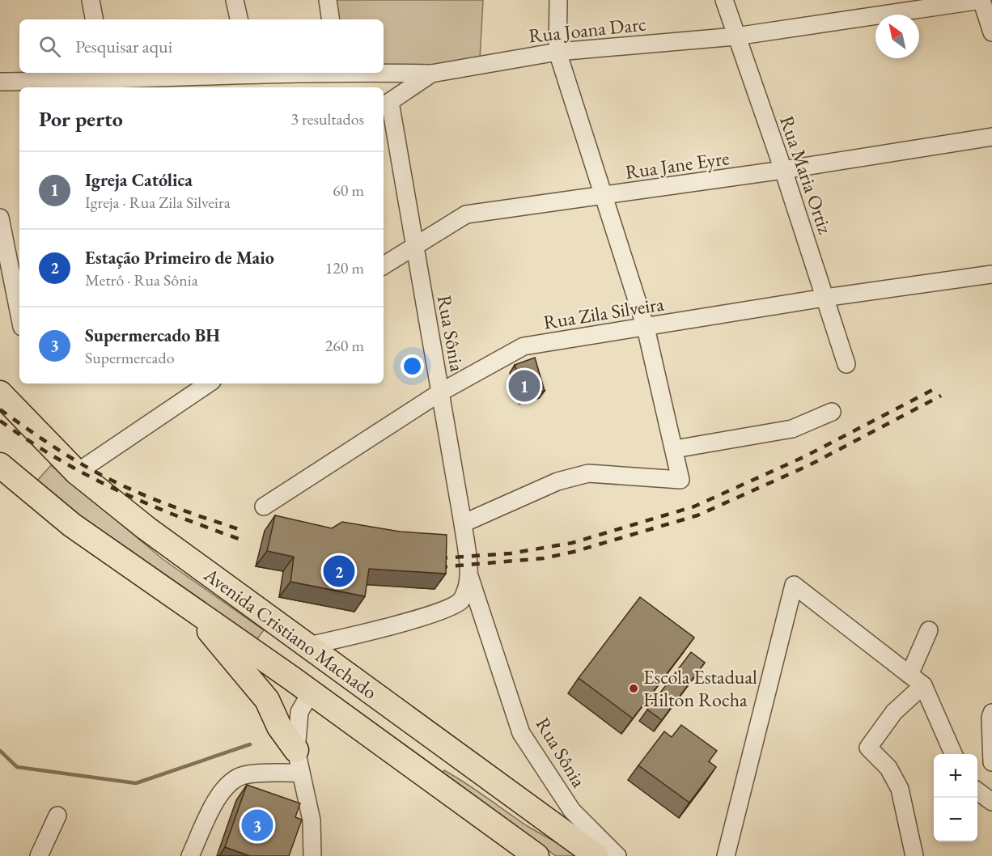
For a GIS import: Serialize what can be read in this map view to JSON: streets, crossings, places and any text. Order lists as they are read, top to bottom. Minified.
{"streets":{"highway":["Avenida Cristiano Machado"],"street":["Rua Joana Darc","Rua Jane Eyre","Rua Maria Ortiz","Rua Zila Silveira","Rua Sônia"]},"crossings":[["Rua Joana Darc","Rua Maria Ortiz"],["Rua Joana Darc","Rua Sônia"],["Rua Jane Eyre","Rua Maria Ortiz"],["Rua Jane Eyre","Rua Sônia"],["Rua Maria Ortiz","Rua Zila Silveira"],["Rua Zila Silveira","Rua Sônia"],["Rua Sônia","Avenida Cristiano Machado"]],"places":["Escola Estadual Hilton Rocha"],"north":"top left","page":{"search":"Pesquisar aqui","heading":["Por perto","3 resultados"],"list":[{"mark":"1","name":"Igreja Católica","note":"Igreja · Rua Zila Silveira","value":"60 m"},{"mark":"2","name":"Estação Primeiro de Maio","note":"Metrô · Rua Sônia","value":"120 m"},{"mark":"3","name":"Supermercado BH","note":"Supermercado","value":"260 m"}],"pins":["1","2","3"],"map_buttons":["+","−"]}}
